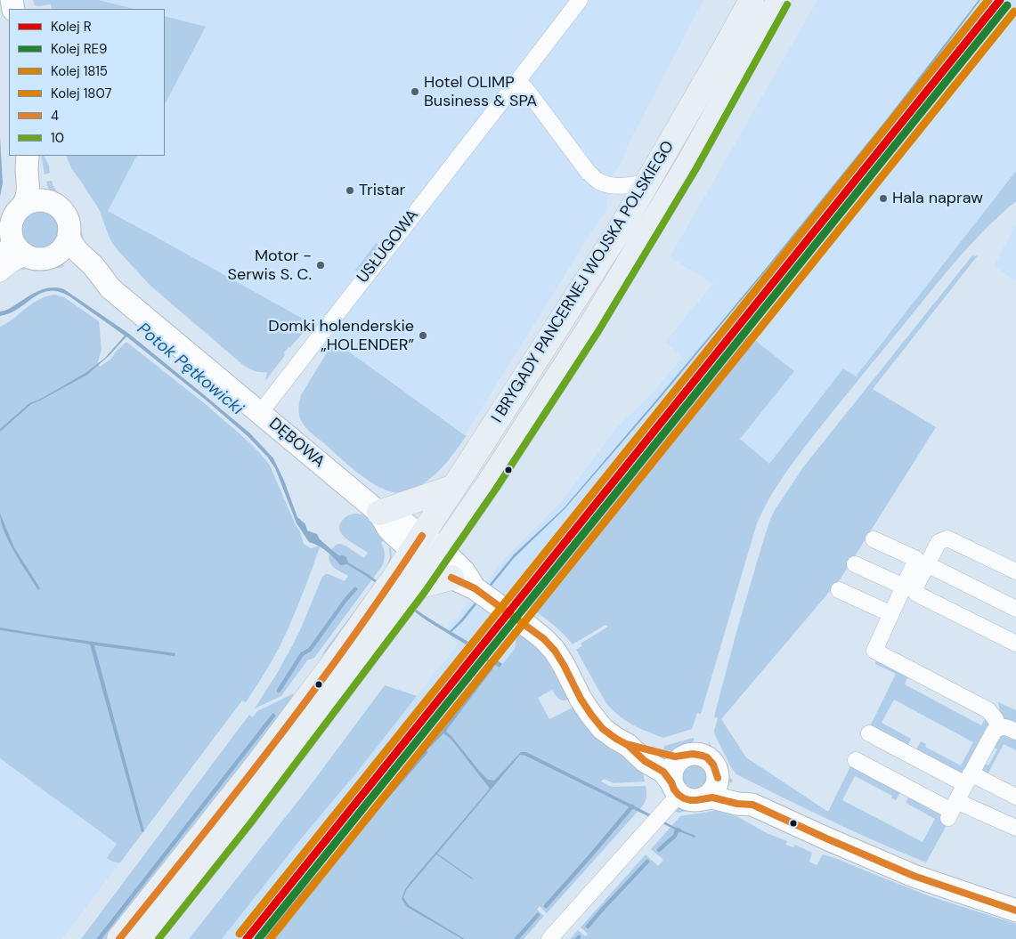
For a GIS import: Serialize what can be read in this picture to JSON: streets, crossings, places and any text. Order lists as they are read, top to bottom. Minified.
{"streets":{"main road":["I BRYGADY PANCERNEJ WOJSKA POLSKIEGO","DĘBOWA"],"street":["USŁUGOWA"]},"crossings":[["USŁUGOWA","DĘBOWA"],["I BRYGADY PANCERNEJ WOJSKA POLSKIEGO","DĘBOWA"]],"water":["Potok Pętkowicki"],"places":["Hotel OLIMP Business & SPA","Tristar","Hala napraw","Motor - Serwis S. C.","Domki holenderskie „HOLENDER”"],"lines":["rail line R","rail line 1815","transit line 10","rail line RE9","rail line 1807","transit line 4"],"legend":["Kolej R","Kolej RE9","Kolej 1815","Kolej 1807","4","10"]}
